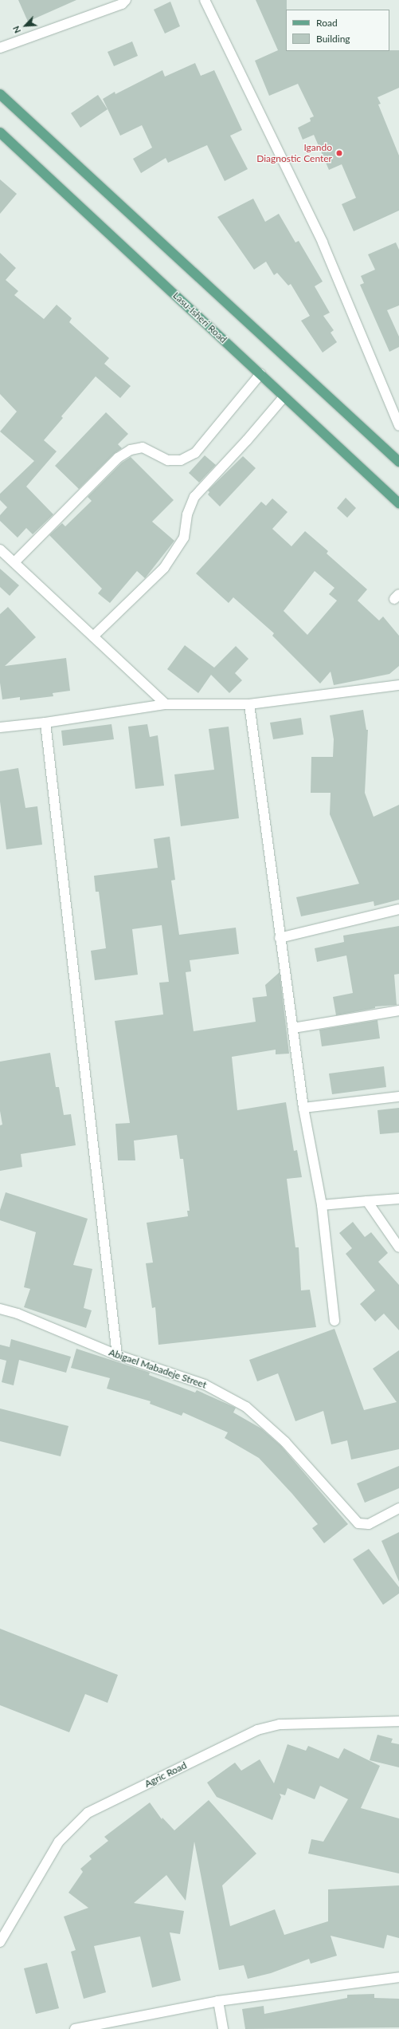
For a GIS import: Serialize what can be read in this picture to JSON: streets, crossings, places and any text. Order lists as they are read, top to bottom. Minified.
{"streets":{"main road":["Lasu-Isheri Road"],"street":["Abigael Mabadeje Street","Agric Road"]},"places":["Igando Diagnostic Center"],"legend":["Road","Building"],"north":"bottom left"}
